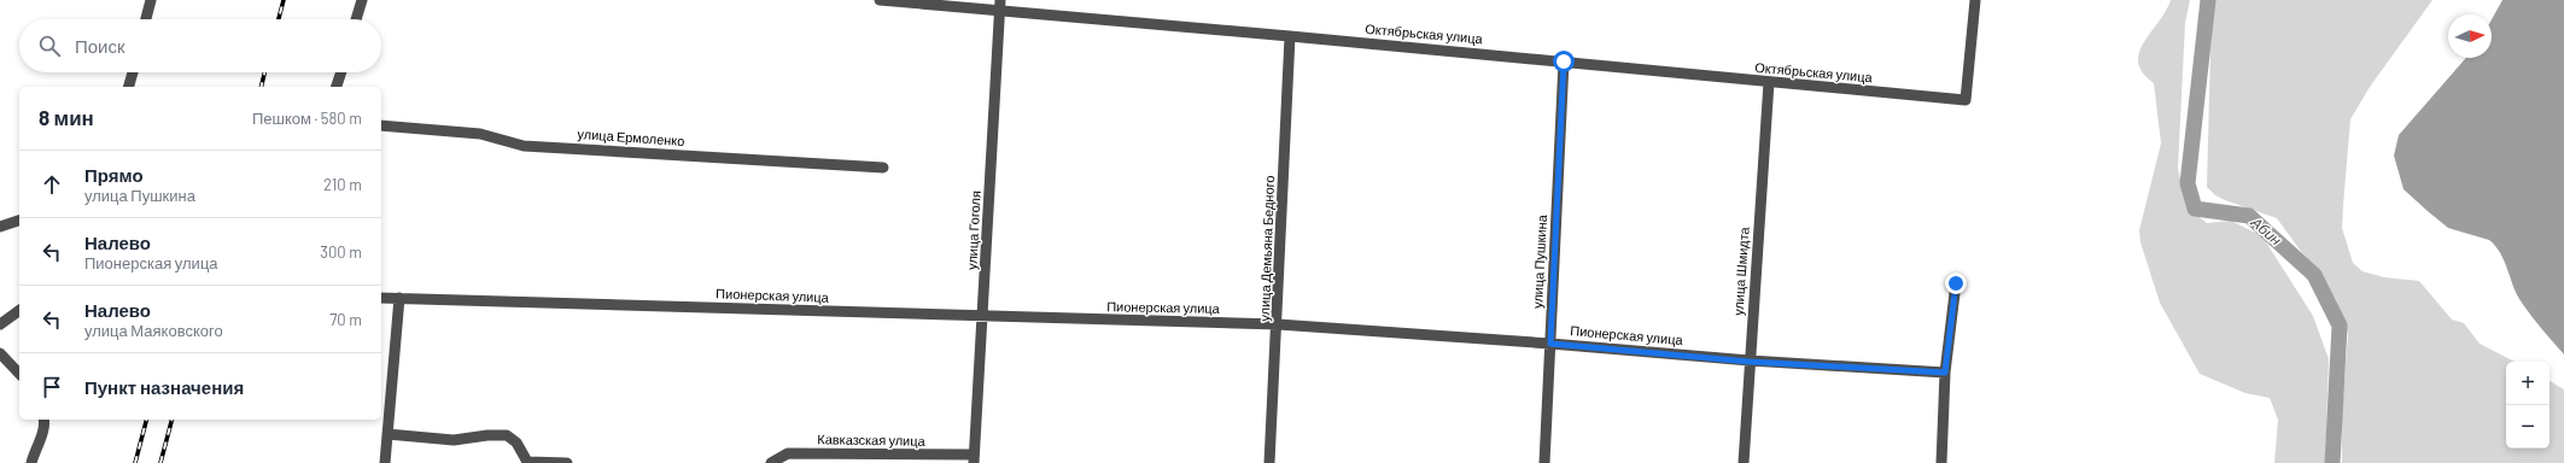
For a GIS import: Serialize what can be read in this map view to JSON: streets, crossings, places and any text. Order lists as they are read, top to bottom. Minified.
{"streets":{"street":["Октябрьская улица","улица Ермоленко","улица Гоголя","улица Демьяна Бедного","улица Пушкина","улица Шмидта","Пионерская улица","Кавказская улица"]},"crossings":[["Октябрьская улица","улица Гоголя"],["Октябрьская улица","улица Демьяна Бедного"],["Октябрьская улица","улица Пушкина"],["Октябрьская улица","улица Шмидта"],["улица Гоголя","Пионерская улица"],["улица Гоголя","Кавказская улица"],["улица Демьяна Бедного","Пионерская улица"],["улица Пушкина","Пионерская улица"],["улица Шмидта","Пионерская улица"]],"water":["Абин"],"north":"right","page":{"search":"Поиск","heading":["8 мин","Пешком · 580 m"],"list":[["Прямо","улица Пушкина","210 m"],["Налево","Пионерская улица","300 m"],["Налево","улица Маяковского","70 m"],"Пункт назначения"],"map_buttons":["+","−"]}}
